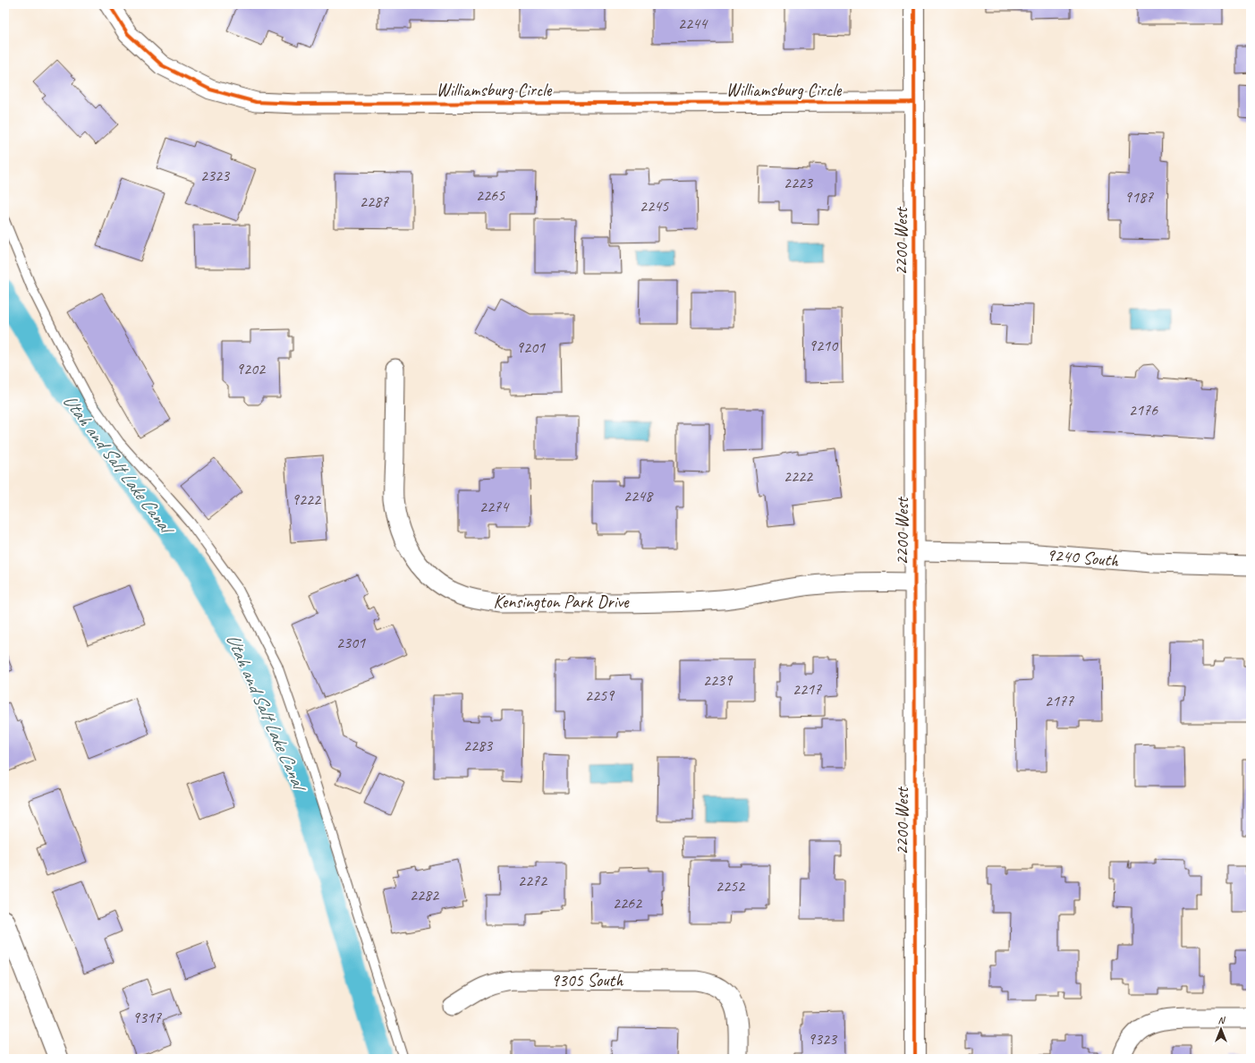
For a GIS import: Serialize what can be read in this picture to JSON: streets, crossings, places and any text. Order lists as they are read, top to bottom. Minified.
{"streets":{"street":["Williamsburg Circle","2200 West","9240 South","Kensington Park Drive","9305 South"]},"crossings":[["Williamsburg Circle","2200 West"],["2200 West","9240 South"],["2200 West","Kensington Park Drive"]],"water":["Utah and Salt Lake Canal"],"house_numbers":["2244","2323","2223","2265","9187","2287","2245","9210","9201","9202","2176","2222","2248","9222","2274","2301","2239","2217","2259","2177","2283","2272","2252","2282","2262","9317","9323"],"north":"top"}
